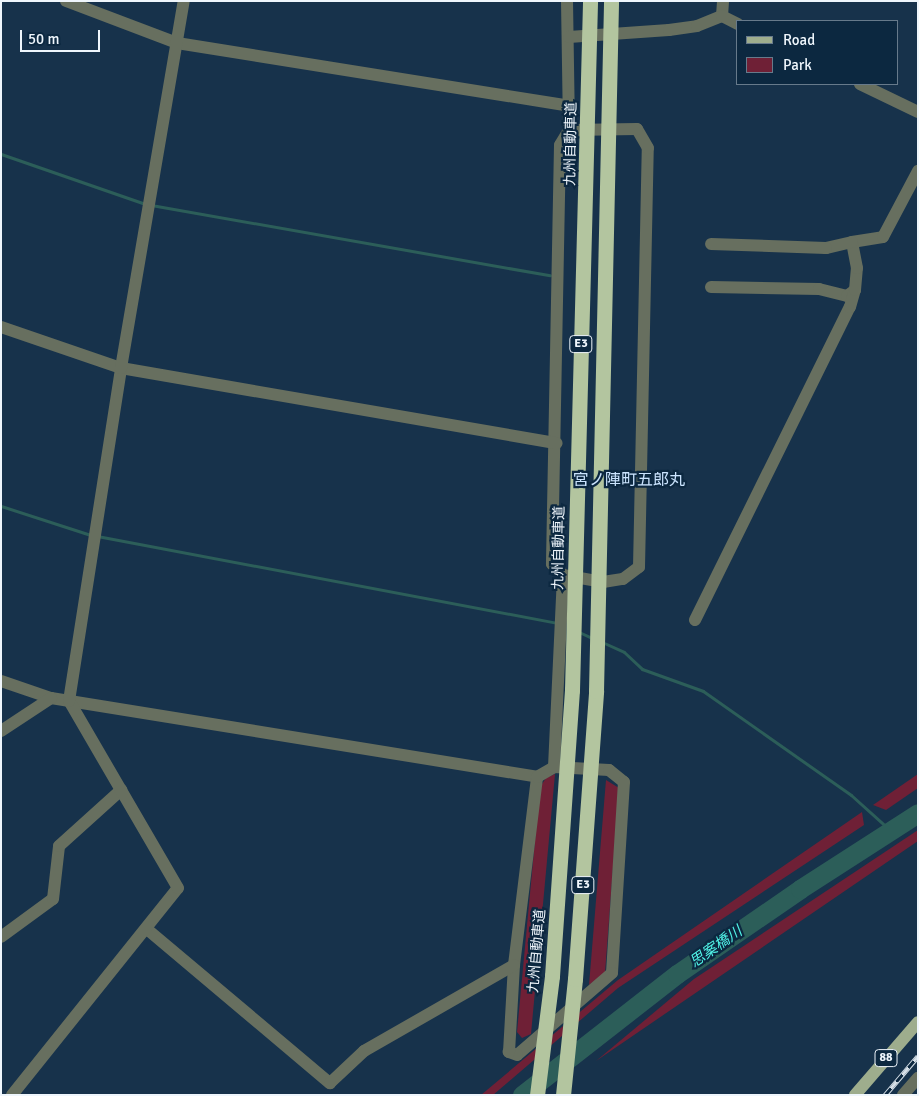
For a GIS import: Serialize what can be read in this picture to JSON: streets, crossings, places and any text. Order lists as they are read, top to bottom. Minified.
{"streets":{"highway":["九州自動車道","E3"],"main road":["88"]},"districts":["宮ノ陣町五郎丸"],"water":["思案橋川"],"legend":["Road","Park"],"scale_bar":"50 m"}
